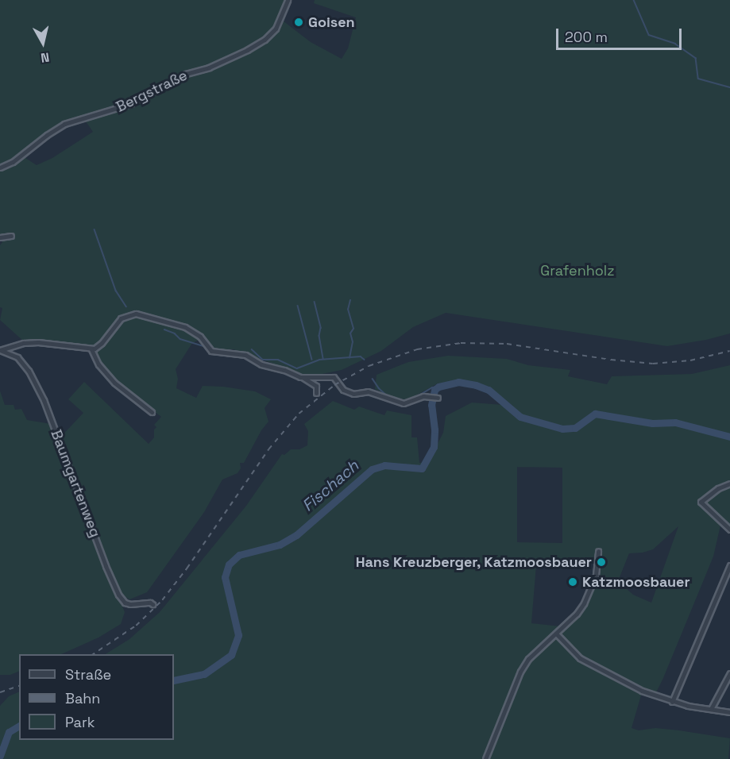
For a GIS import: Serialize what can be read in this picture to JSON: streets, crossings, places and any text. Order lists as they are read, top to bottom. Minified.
{"streets":{"street":["Bergstraße","Baumgartenweg"]},"water":["Fischach"],"parks":["Grafenholz"],"places":["Goisen","Hans Kreuzberger, Katzmoosbauer","Katzmoosbauer"],"legend":["Straße","Bahn","Park"],"scale_bar":"200 m","north":"bottom"}
